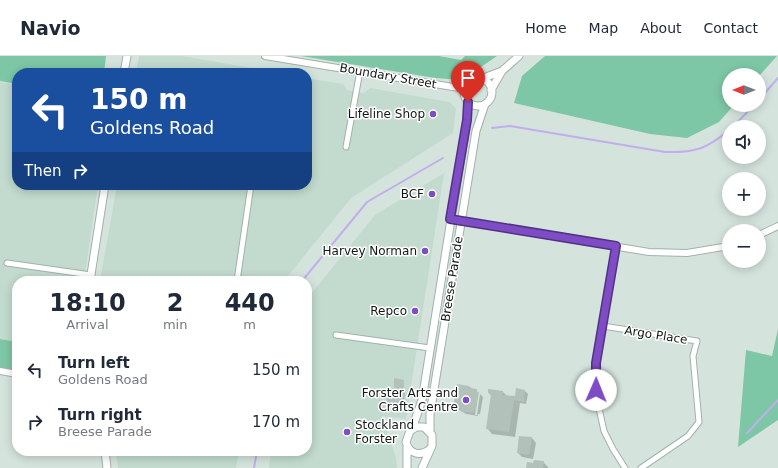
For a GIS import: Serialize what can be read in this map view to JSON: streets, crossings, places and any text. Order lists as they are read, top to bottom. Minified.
{"streets":{"main road":["Breese Parade"],"street":["Boundary Street","Argo Place"]},"crossings":[["Boundary Street","Breese Parade"]],"places":["Lifeline Shop","BCF","Harvey Norman","Repco","Forster Arts and Crafts Centre","Stockland Forster"],"north":"left","page":{"header":"Navio","nav":["Home","Map","About","Contact"],"map_buttons":["+","−"],"turn":["150 m","Goldens Road"],"then":"Then","eta":["18:10","Arrival","2","min","440","m"],"list":[{"name":"Turn left","note":"Goldens Road","value":"150 m"},{"name":"Turn right","note":"Breese Parade","value":"170 m"}]}}
